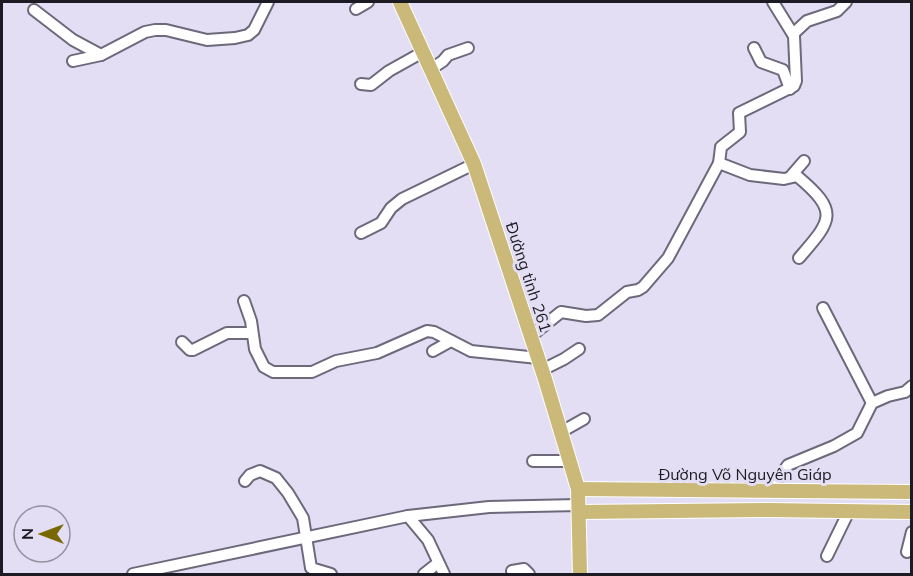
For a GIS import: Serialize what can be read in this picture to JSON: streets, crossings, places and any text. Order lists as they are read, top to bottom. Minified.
{"streets":{"main road":["Đường tỉnh 261","Đường Võ Nguyên Giáp"]},"crossings":[["Đường tỉnh 261","Đường Võ Nguyên Giáp"]],"north":"left"}
